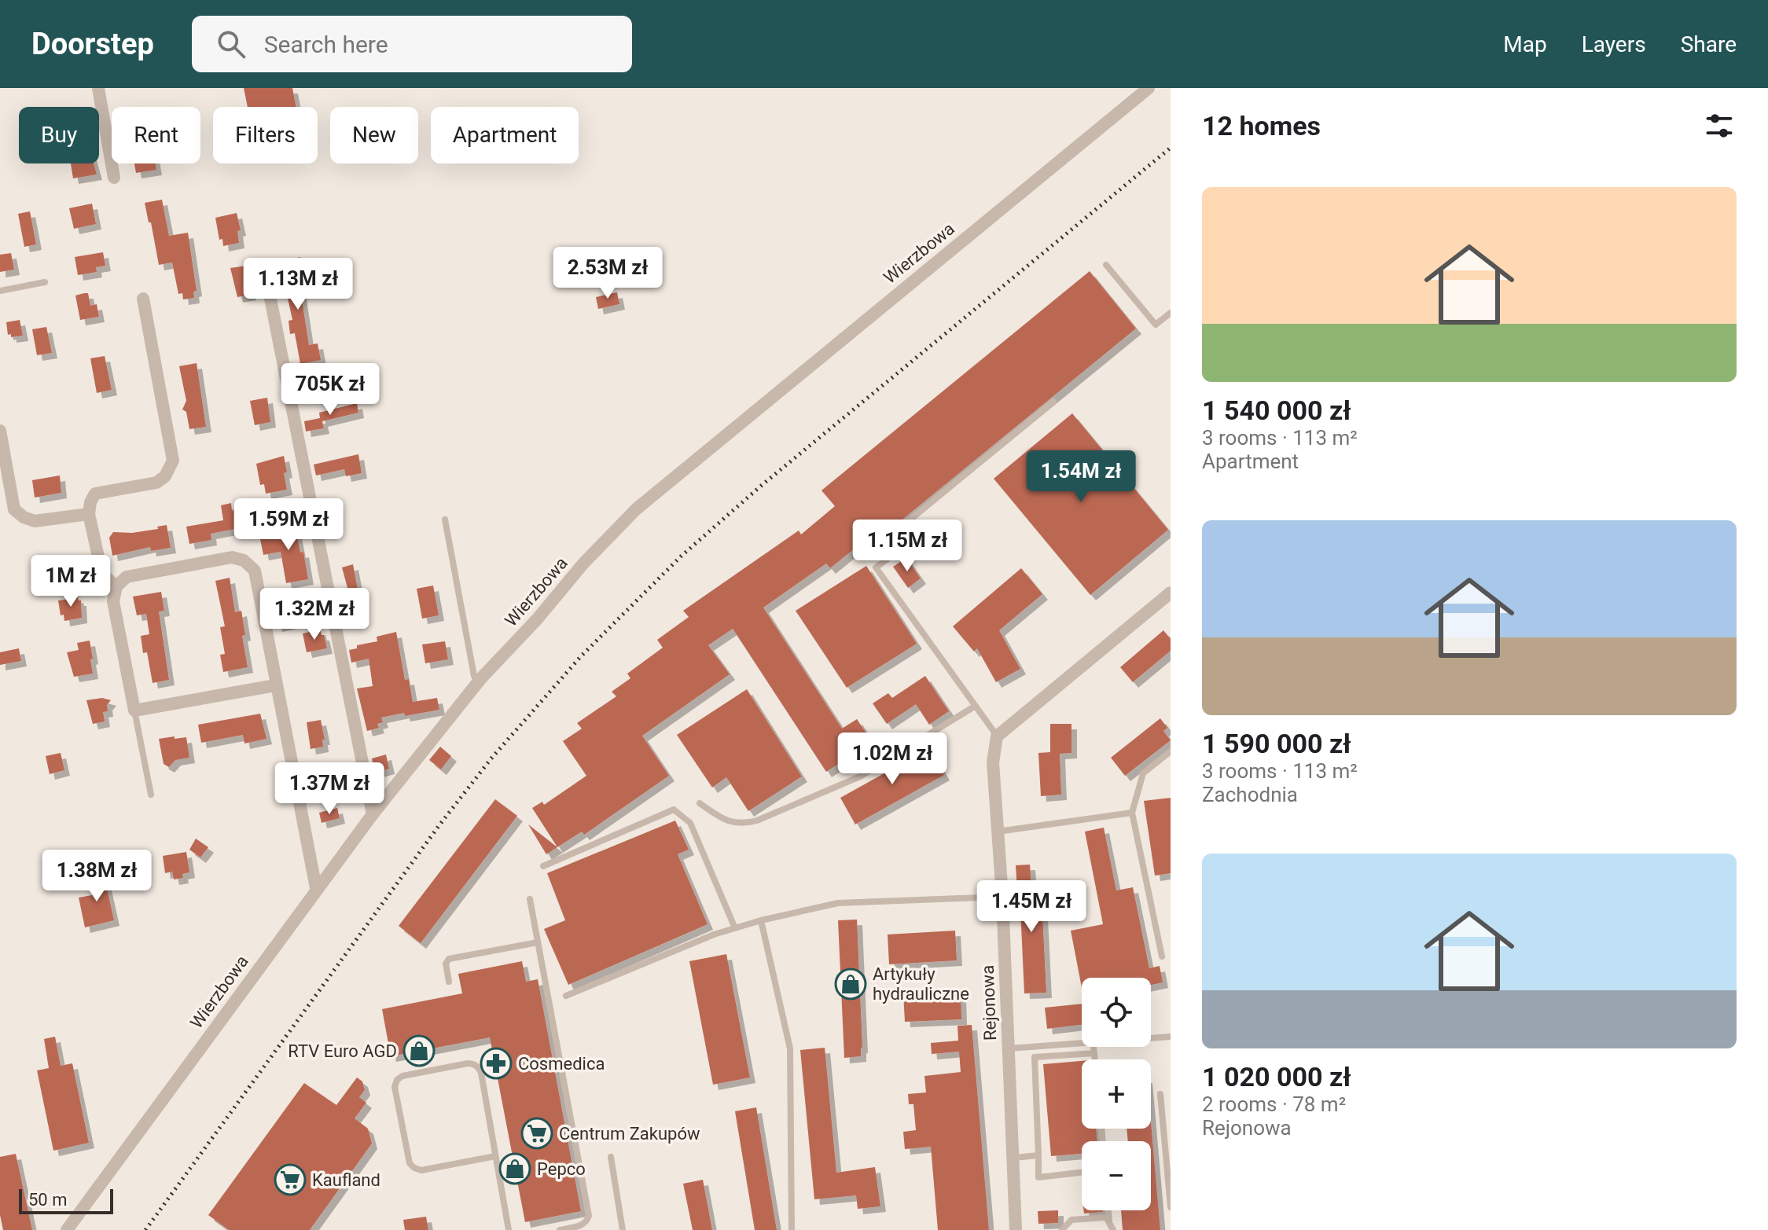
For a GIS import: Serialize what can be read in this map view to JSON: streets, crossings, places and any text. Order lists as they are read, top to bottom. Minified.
{"streets":{"street":["Wierzbowa","Rejonowa"]},"places":{"shop":["Artykuły hydrauliczne","RTV Euro AGD","Pepco"],"pharmacy":["Cosmedica"],"supermarket":["Centrum Zakupów","Kaufland"]},"scale_bar":"50 m","page":{"header":"Doorstep","search":"Search here","nav":["Map","Layers","Share"],"heading":"12 homes","chip":["Buy","Rent","Filters","New","Apartment"],"list":[{"name":"1 540 000 zł","note":"3 rooms · 113 m² · Apartment"},{"name":"1 590 000 zł","note":"3 rooms · 113 m² · Zachodnia"},{"name":"1 020 000 zł","note":"2 rooms · 78 m² · Rejonowa"}],"price":["2.53M zł","1.13M zł","705K zł","1.54M zł","1.59M zł","1.15M zł","1M zł","1.32M zł","1.02M zł","1.37M zł","1.38M zł","1.45M zł"],"map_buttons":["+","−"],"scale":"50 m"}}
